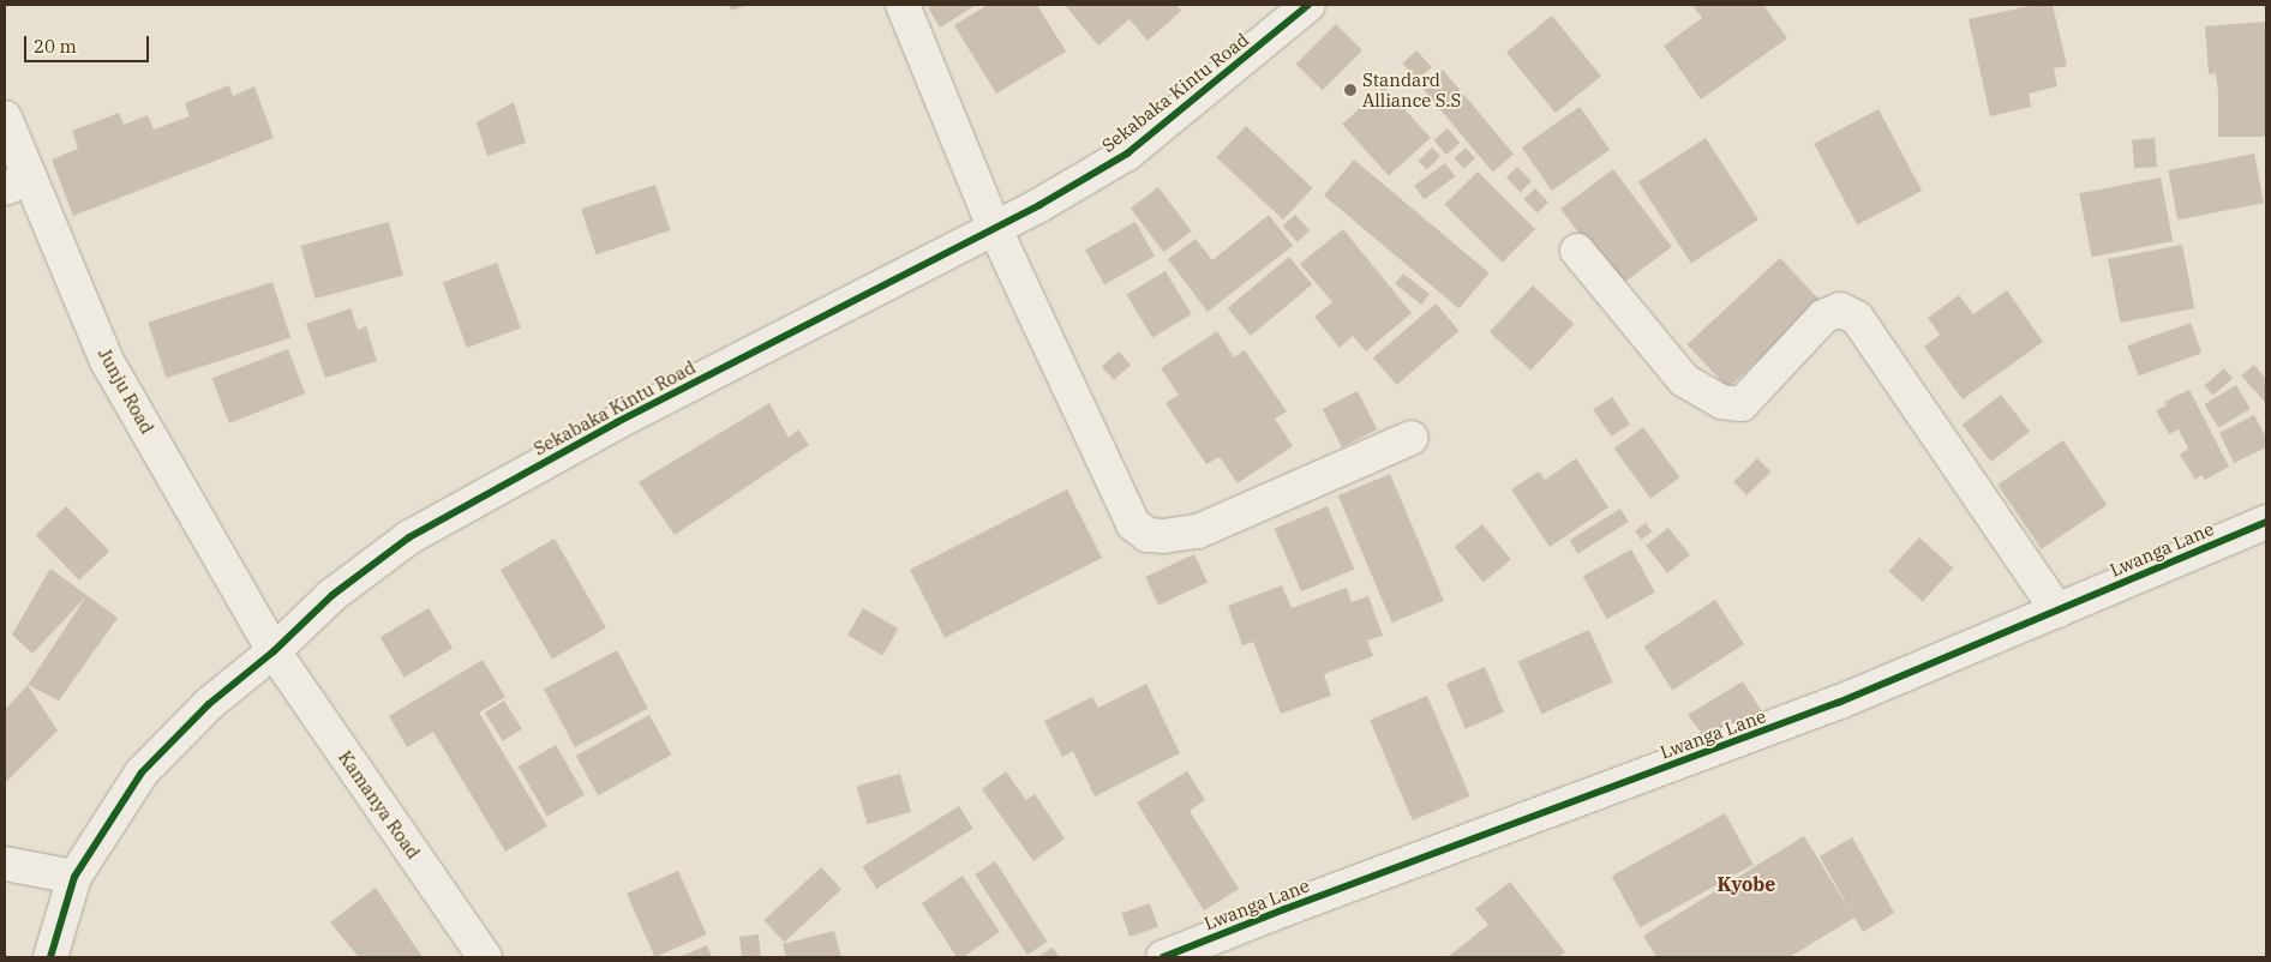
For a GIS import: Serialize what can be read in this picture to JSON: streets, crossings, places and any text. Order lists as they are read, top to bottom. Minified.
{"streets":{"street":["Sekabaka Kintu Road","Junju Road","Lwanga Lane","Kamanya Road"]},"crossings":[["Sekabaka Kintu Road","Junju Road"],["Sekabaka Kintu Road","Kamanya Road"],["Junju Road","Kamanya Road"]],"districts":["Kyobe"],"places":["Standard Alliance S.S"],"scale_bar":"20 m"}
